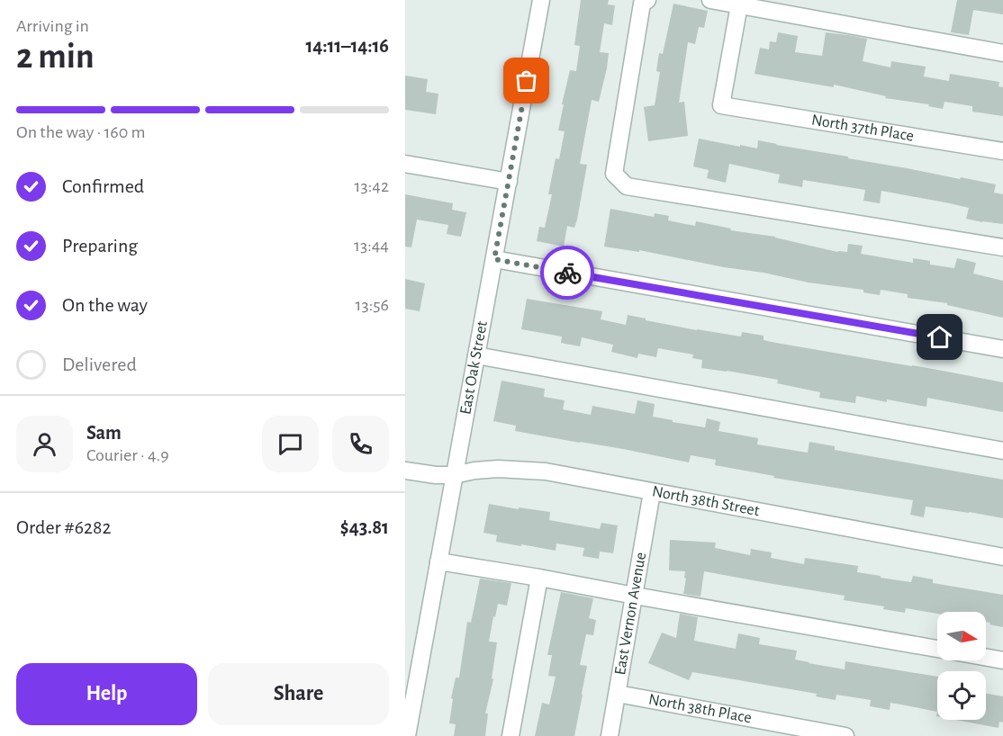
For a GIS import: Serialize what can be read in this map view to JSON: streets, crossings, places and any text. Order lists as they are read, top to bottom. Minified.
{"streets":{"street":["North 37th Place","East Oak Street","North 38th Street","East Vernon Avenue","North 38th Place"]},"crossings":[["East Oak Street","North 38th Street"],["North 38th Street","East Vernon Avenue"],["East Vernon Avenue","North 38th Place"]],"north":"right","page":{"heading":["2 min","Arriving in","14:11–14:16"],"panel":["Sam","Courier · 4.9","Order #6282","$43.81"],"bar":"On the way · 160 m","list":[["Confirmed","13:42"],["Preparing","13:44"],["On the way","13:56"],"Delivered"],"buttons":["Help","Share"]}}
